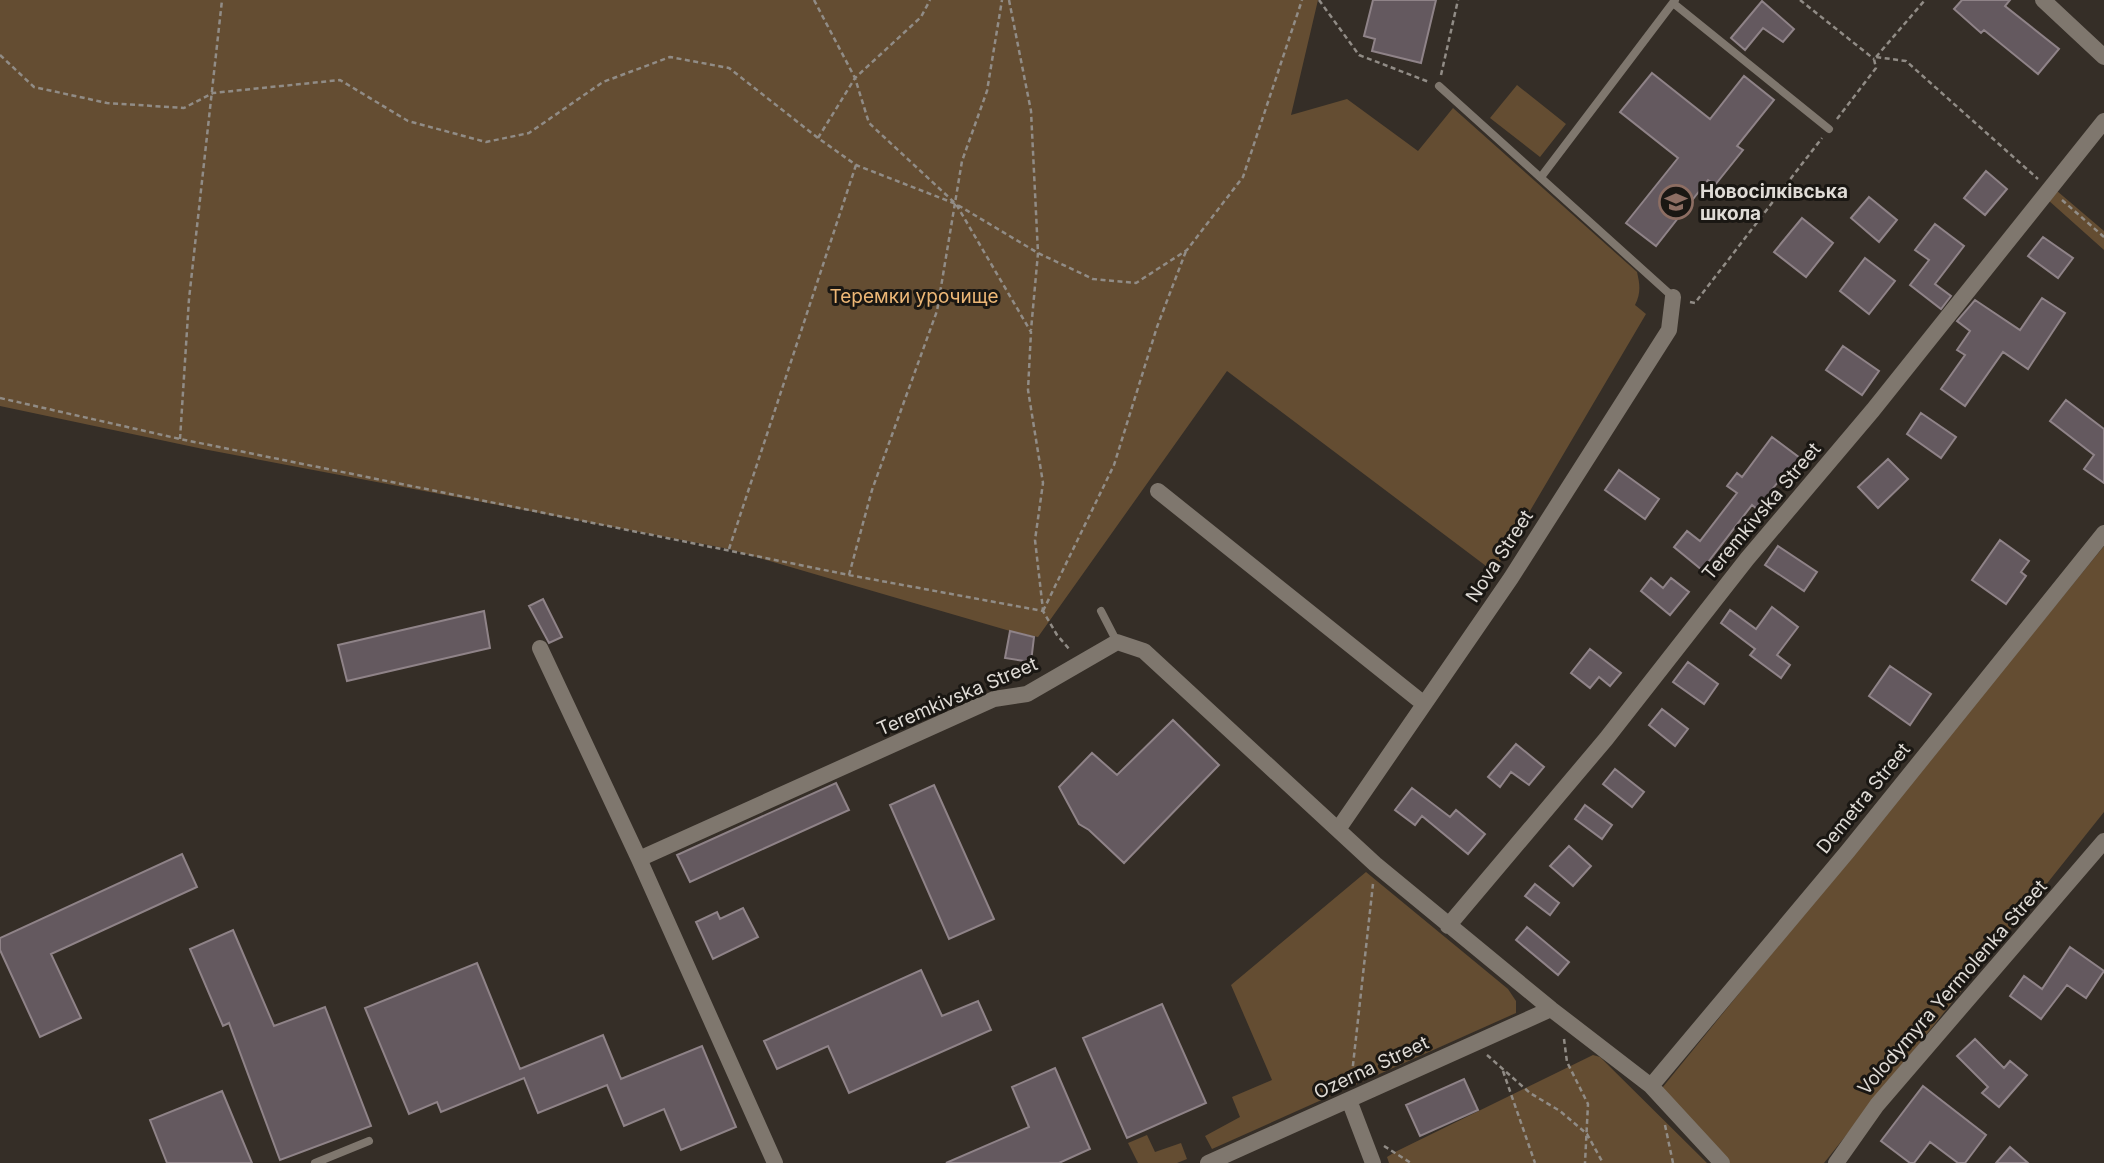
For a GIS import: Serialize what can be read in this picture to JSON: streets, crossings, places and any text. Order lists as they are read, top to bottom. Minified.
{"streets":{"street":["Teremkivska Street","Nova Street","Demetra Street","Volodymyra Yermolenka Street","Ozerna Street"]},"parks":["Теремки урочище"],"places":{"school or university":["Новосілківська школа"]}}
